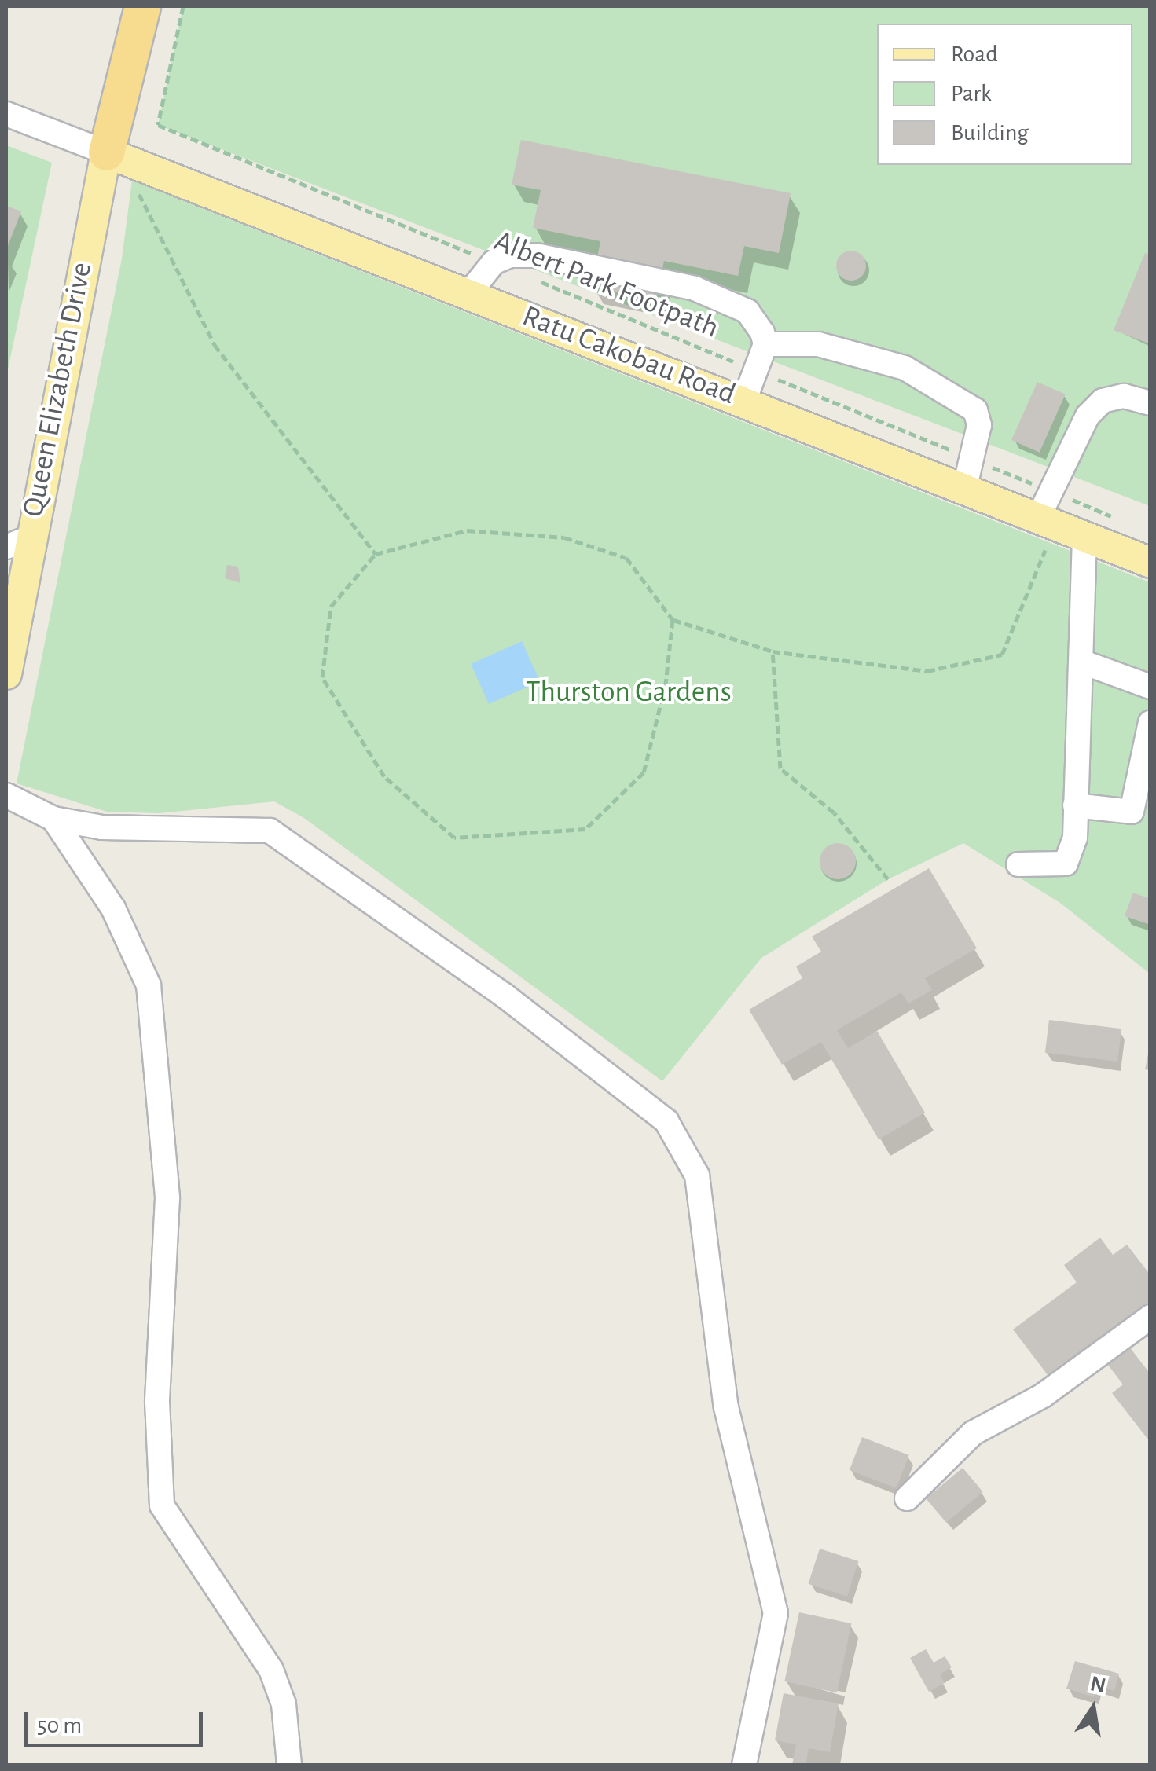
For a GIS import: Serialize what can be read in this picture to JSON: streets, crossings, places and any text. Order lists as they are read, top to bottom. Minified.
{"streets":{"main road":["Ratu Cakobau Road","Queen Elizabeth Drive"],"path":["Albert Park Footpath"]},"crossings":[["Albert Park Footpath","Ratu Cakobau Road"],["Ratu Cakobau Road","Queen Elizabeth Drive"]],"parks":["Thurston Gardens"],"legend":["Road","Park","Building"],"scale_bar":"50 m","north":"top"}
